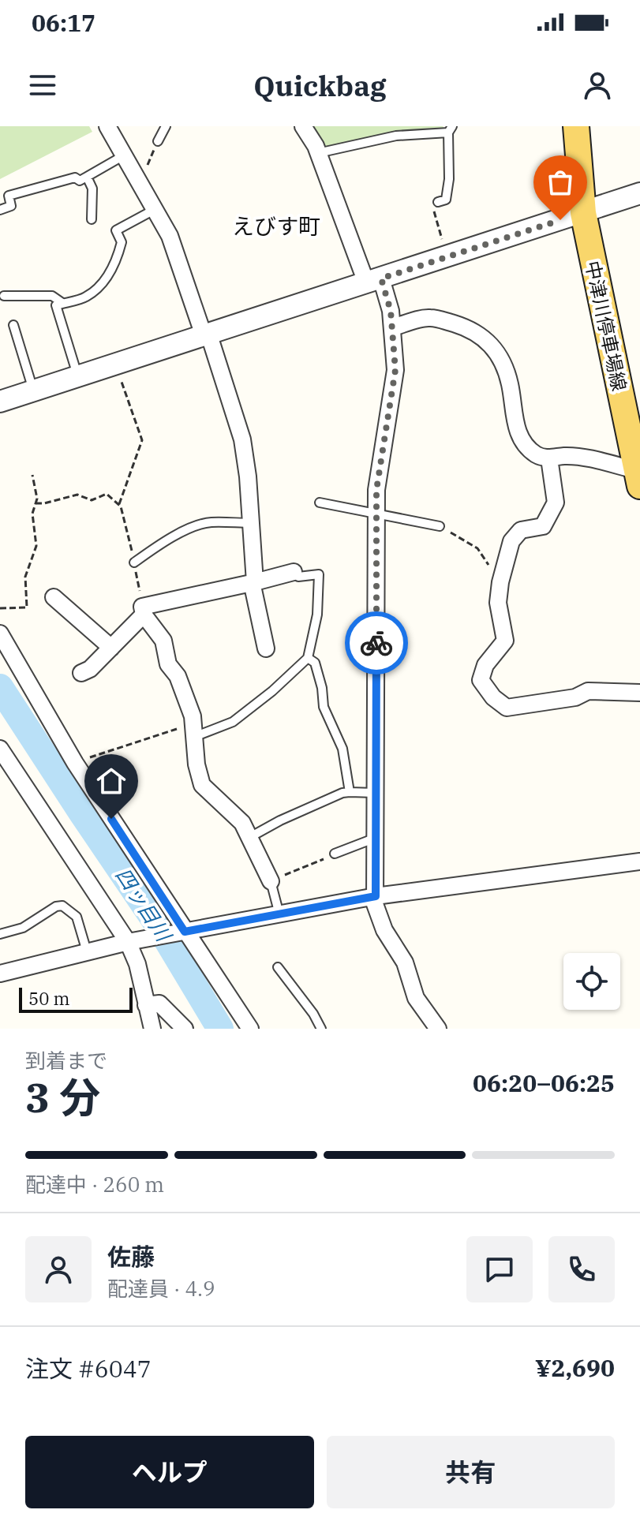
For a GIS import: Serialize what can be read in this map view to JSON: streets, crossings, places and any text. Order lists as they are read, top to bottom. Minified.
{"streets":{"main road":["中津川停車場線"]},"districts":["えびす町"],"water":["四ッ目川"],"scale_bar":"50 m","page":{"status":"06:17","header":"Quickbag","scale":"50 m","heading":["3 分","到着まで","06:20–06:25"],"panel":["佐藤","配達員 · 4.9","注文 #6047","¥2,690"],"bar":"配達中 · 260 m","buttons":["ヘルプ","共有"]}}
